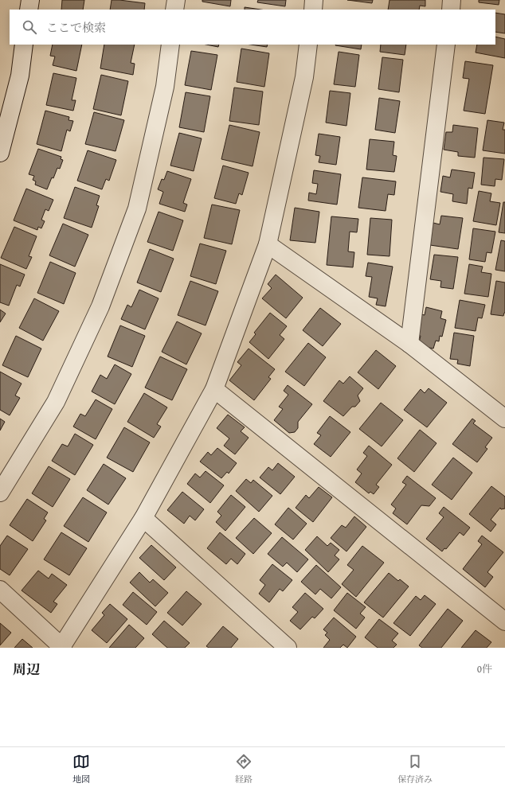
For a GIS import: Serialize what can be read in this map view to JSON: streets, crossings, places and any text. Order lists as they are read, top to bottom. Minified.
{"page":{"search":"ここで検索","heading":["周辺","0件"],"nav":["地図","経路","保存済み"]}}
